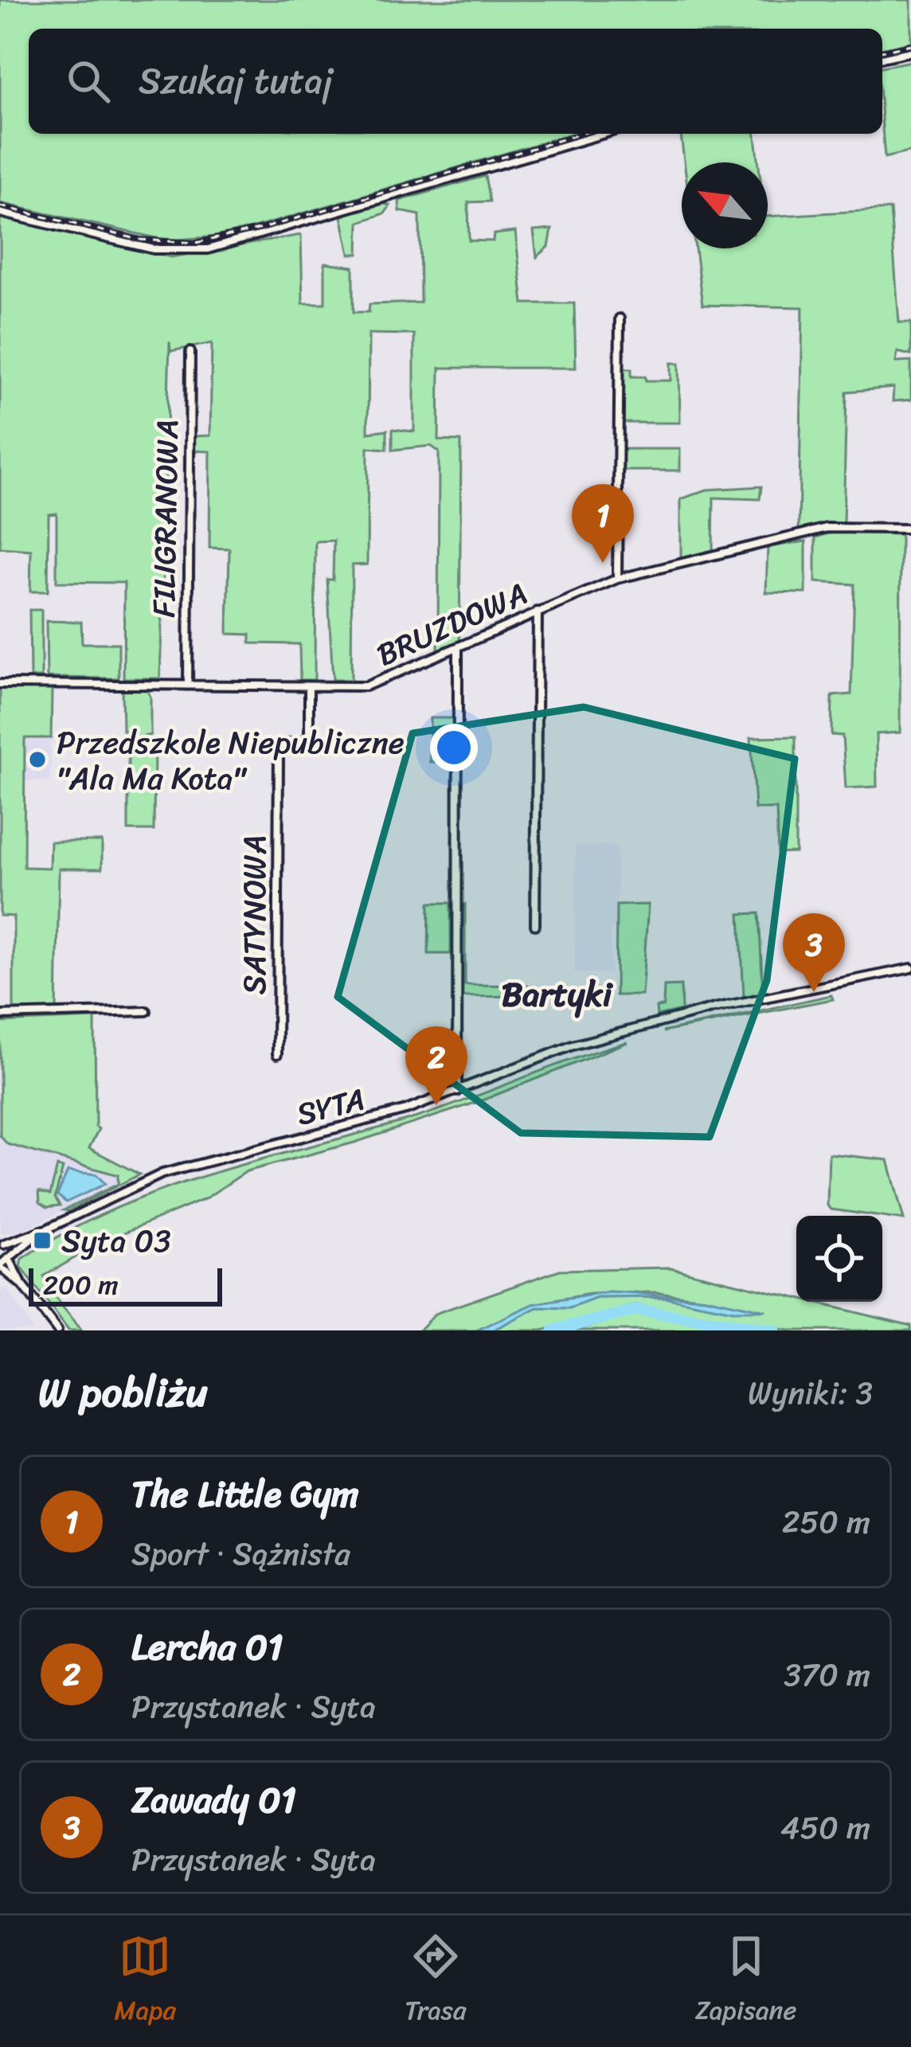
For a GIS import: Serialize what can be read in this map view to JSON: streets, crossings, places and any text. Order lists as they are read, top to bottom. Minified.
{"streets":{"street":["FILIGRANOWA","BRUZDOWA","SATYNOWA","SYTA"]},"crossings":[["FILIGRANOWA","BRUZDOWA"],["BRUZDOWA","SATYNOWA"]],"districts":["Bartyki"],"places":{"other":["Przedszkole Niepubliczne \"Ala Ma Kota\""],"transit":["Syta 03"]},"scale_bar":"200 m","north":"top left","page":{"search":"Szukaj tutaj","pins":["1","3","2"],"scale":"200 m","heading":["W pobliżu","Wyniki: 3"],"list":[{"mark":"1","name":"The Little Gym","note":"Sport · Sążnista","value":"250 m"},{"mark":"2","name":"Lercha 01","note":"Przystanek · Syta","value":"370 m"},{"mark":"3","name":"Zawady 01","note":"Przystanek · Syta","value":"450 m"}],"nav":["Mapa","Trasa","Zapisane"]}}
